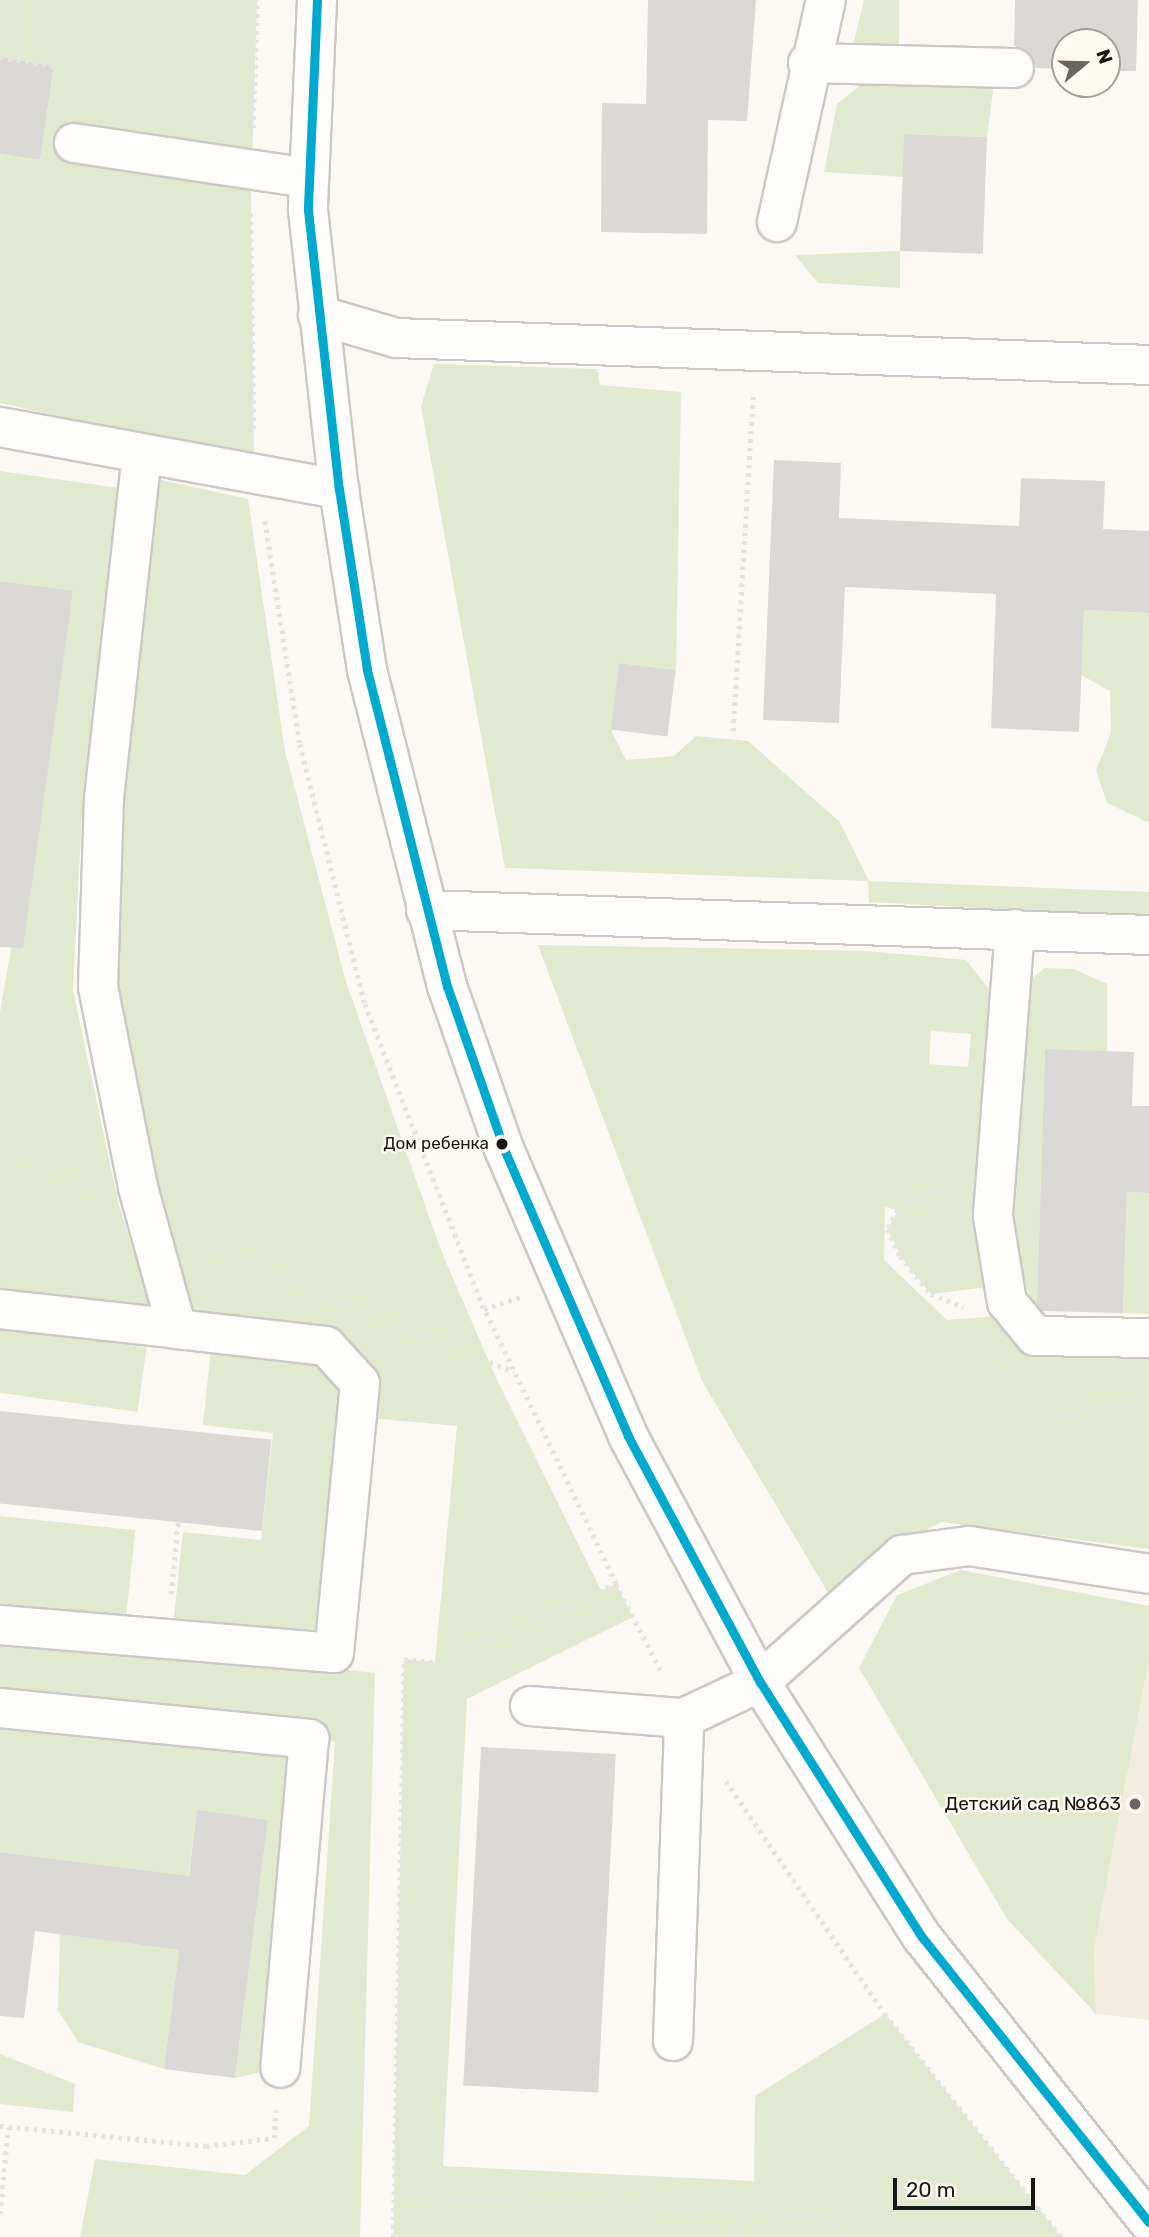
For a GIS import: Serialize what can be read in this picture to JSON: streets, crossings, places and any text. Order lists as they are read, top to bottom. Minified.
{"places":["Дом ребенка","Детский сад №863"],"scale_bar":"20 m","north":"right"}
